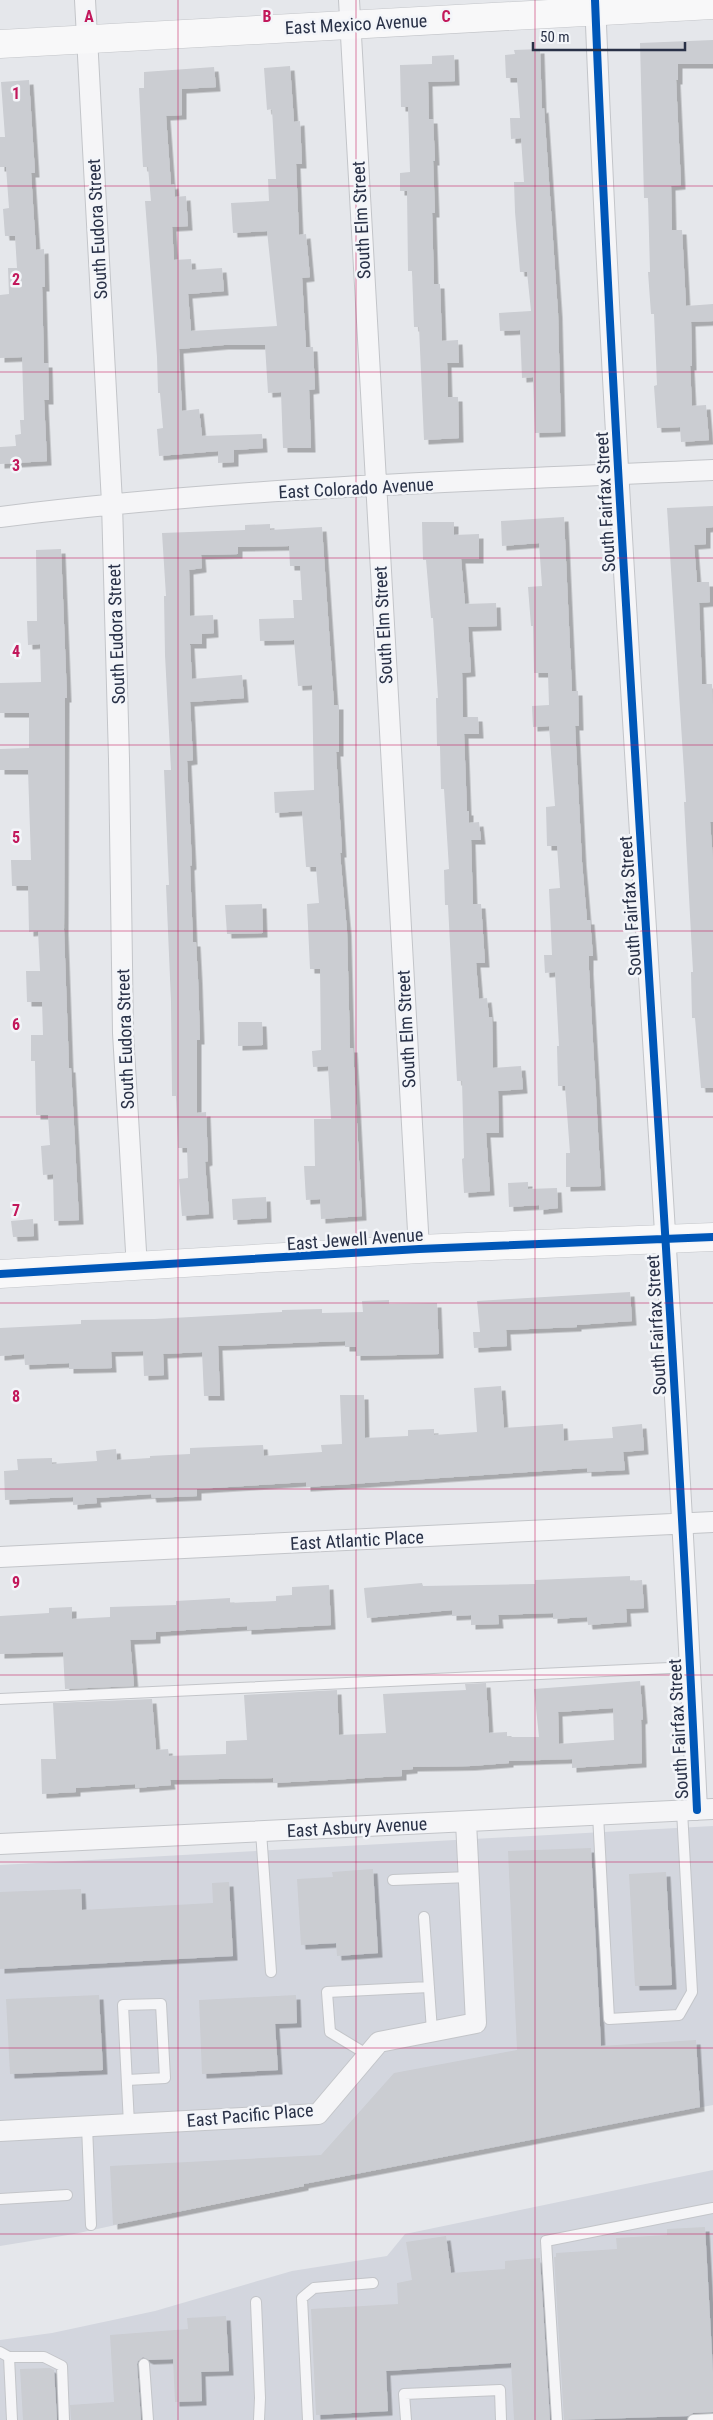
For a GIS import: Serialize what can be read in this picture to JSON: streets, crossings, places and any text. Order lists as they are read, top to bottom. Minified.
{"streets":{"street":["East Mexico Avenue","South Elm Street","South Eudora Street","East Colorado Avenue","South Fairfax Street","East Jewell Avenue","East Atlantic Place","East Asbury Avenue","East Pacific Place"]},"crossings":[["East Mexico Avenue","South Elm Street"],["East Mexico Avenue","South Eudora Street"],["East Mexico Avenue","South Fairfax Street"],["South Elm Street","East Colorado Avenue"],["South Elm Street","East Jewell Avenue"],["South Eudora Street","East Colorado Avenue"],["South Eudora Street","East Jewell Avenue"],["East Colorado Avenue","South Fairfax Street"],["South Fairfax Street","East Jewell Avenue"],["South Fairfax Street","East Atlantic Place"],["South Fairfax Street","East Asbury Avenue"],["East Asbury Avenue","East Pacific Place"]],"scale_bar":"50 m","grid":{"columns":["A","B","C"],"rows":["1","2","3","4","5","6","7","8","9"]}}
